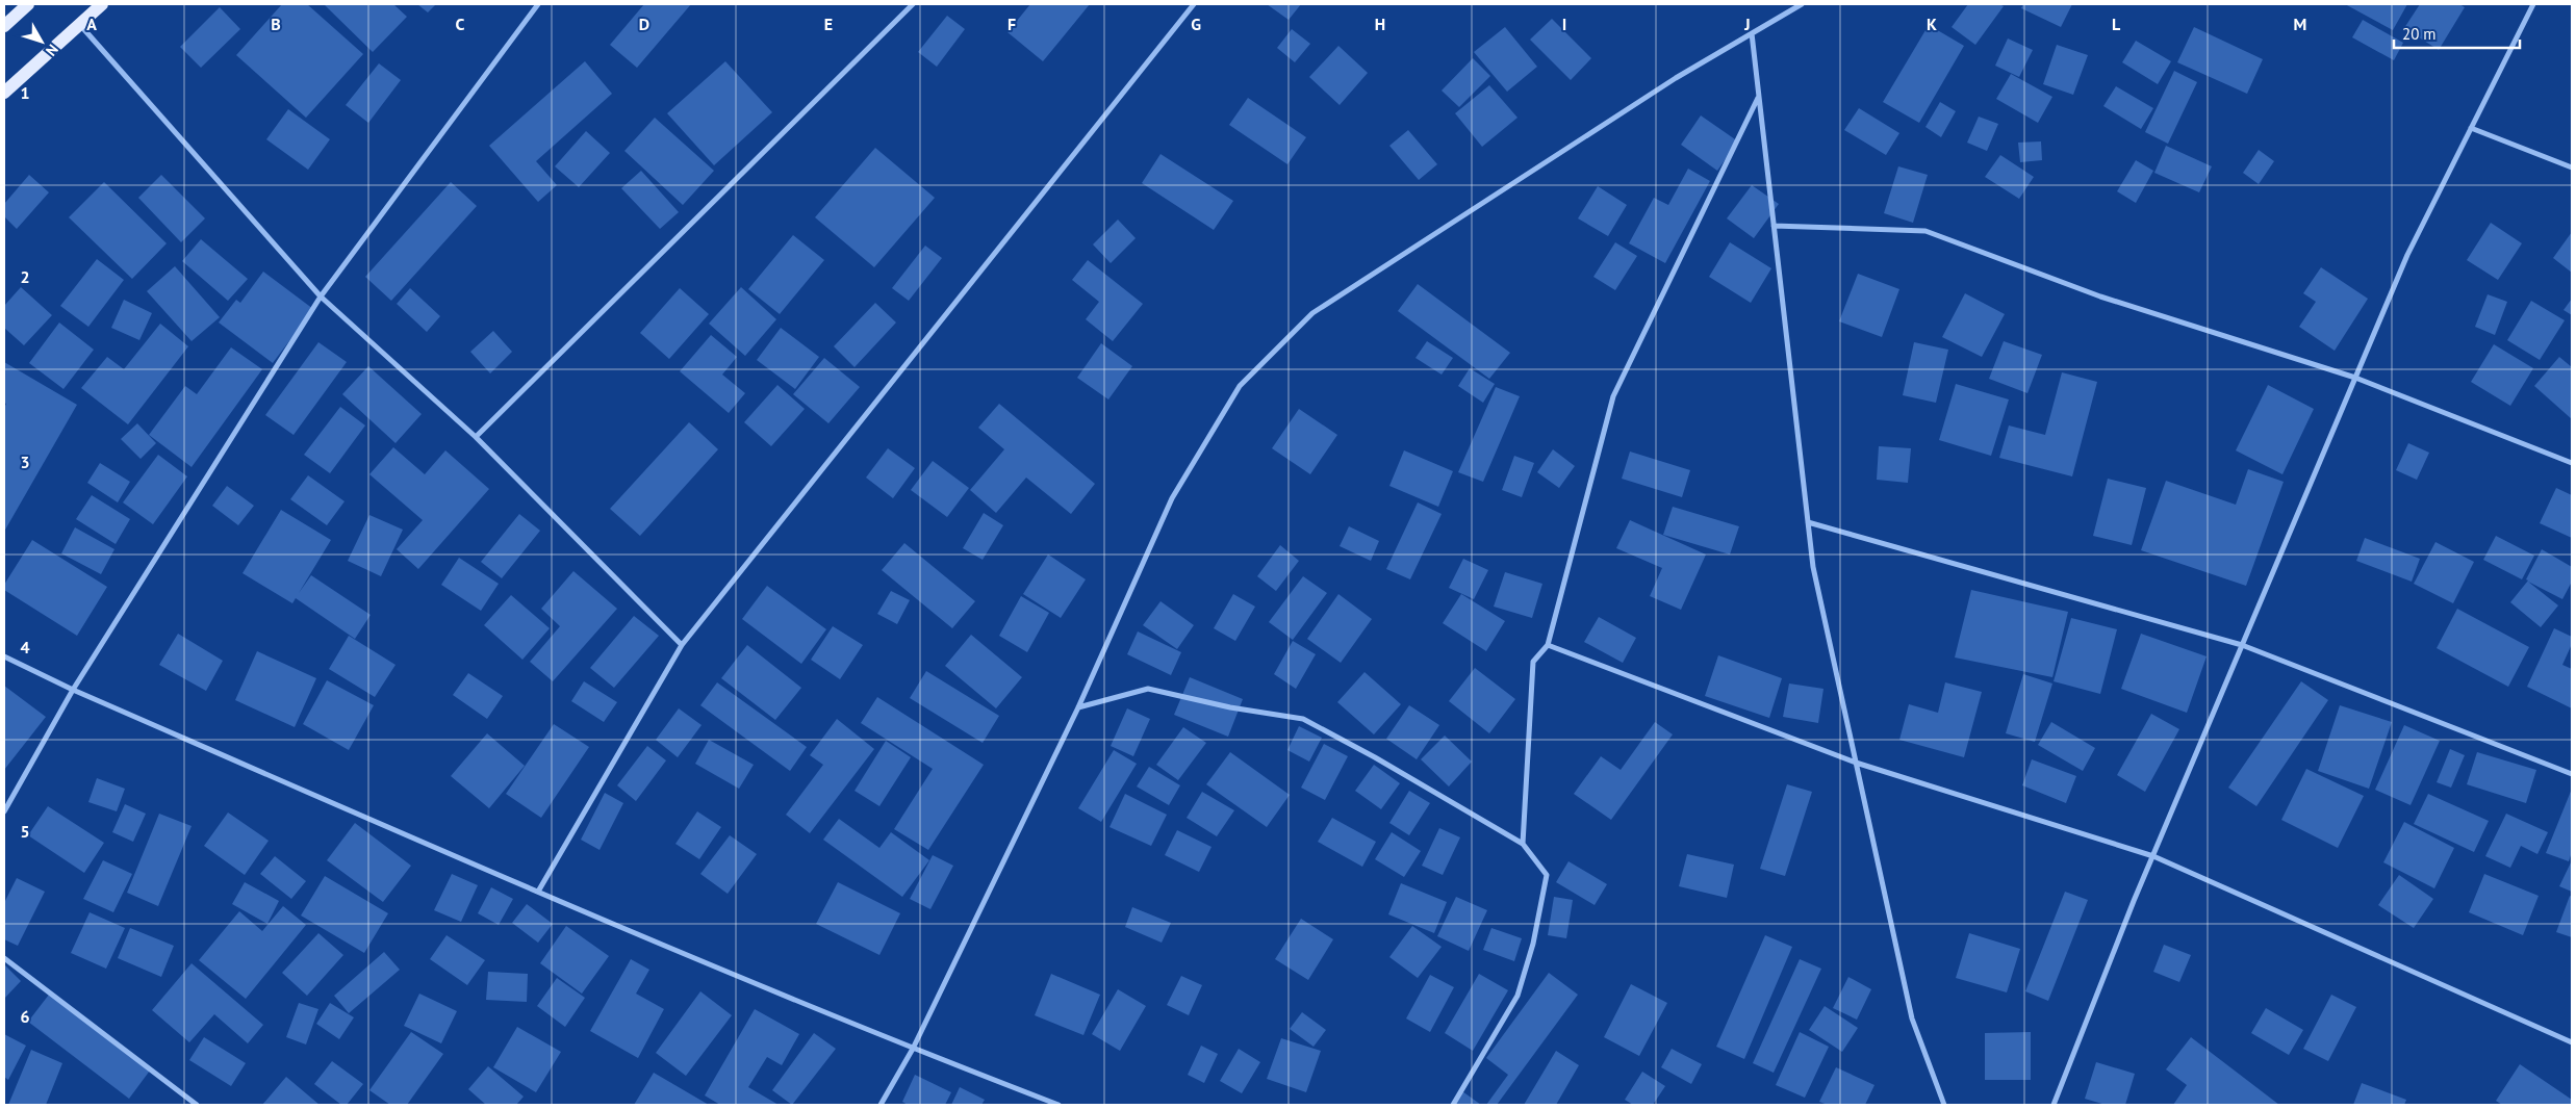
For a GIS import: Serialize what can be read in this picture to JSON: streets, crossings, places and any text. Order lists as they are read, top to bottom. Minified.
{"scale_bar":"20 m","north":"bottom right","grid":{"columns":["A","B","C","D","E","F","G","H","I","J","K","L","M"],"rows":["1","2","3","4","5","6"]}}
